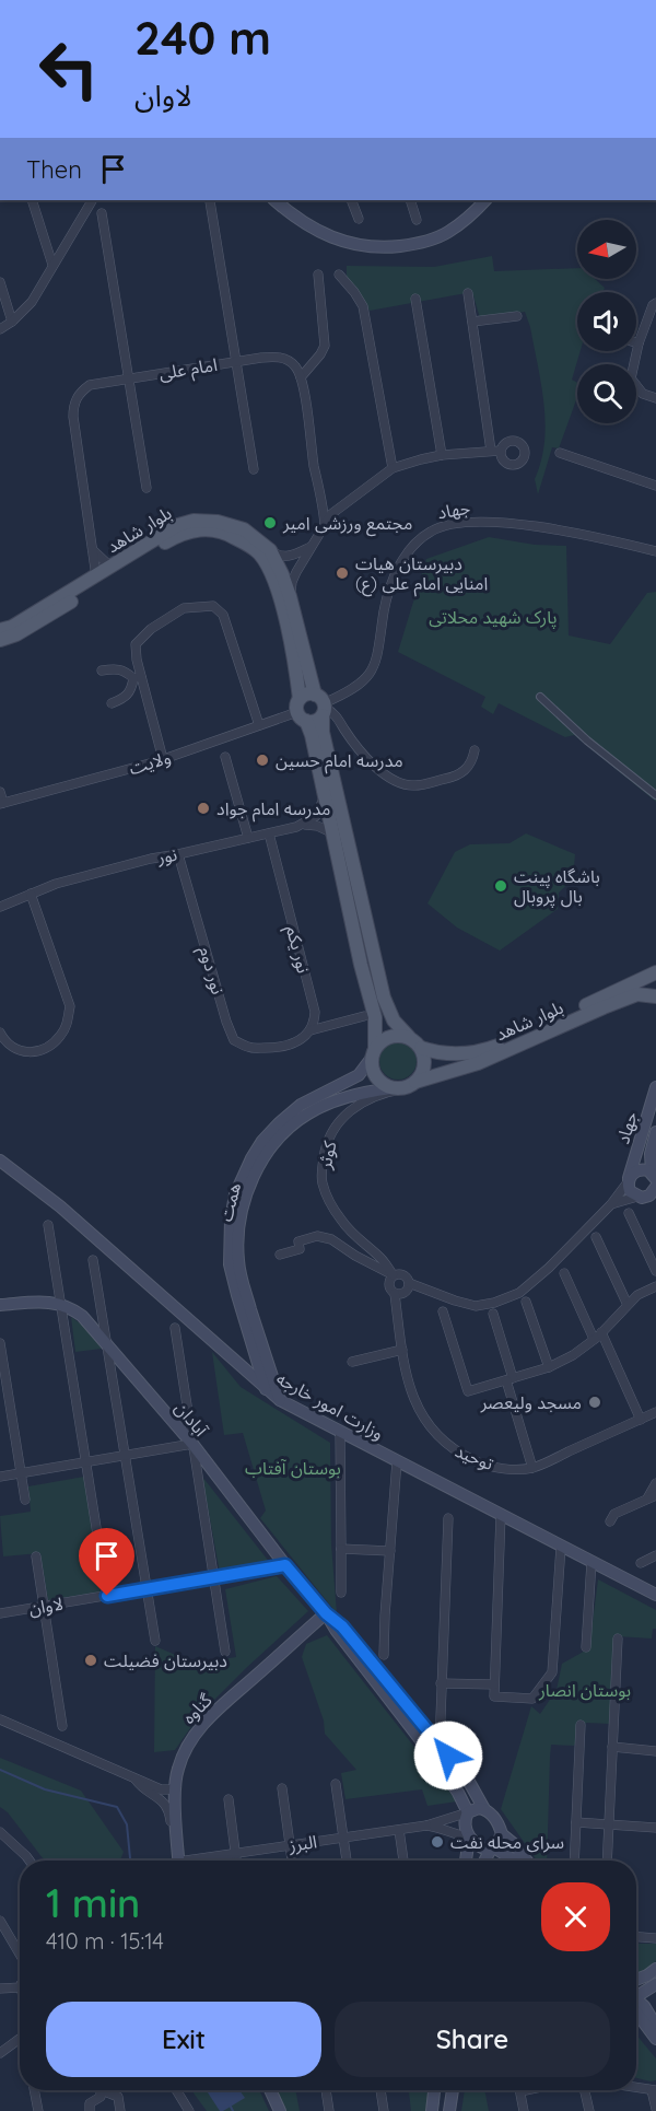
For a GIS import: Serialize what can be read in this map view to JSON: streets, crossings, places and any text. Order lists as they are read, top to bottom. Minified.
{"streets":{"main road":["جهاد","بلوار شاهد","همت","وزارت امور خارجه","آبادان","گناوه"],"street":["امام علی","ولایت","نور","نور یکم","نور دوم","کوثر","توحید","لاوان","البرز"]},"crossings":[["امام علی","بلوار شاهد"],["جهاد","بلوار شاهد"],["بلوار شاهد","ولایت"],["بلوار شاهد","نور"],["بلوار شاهد","کوثر"],["بلوار شاهد","همت"],["نور","نور یکم"],["نور","نور دوم"],["نور یکم","نور دوم"],["کوثر","همت"],["کوثر","توحید"],["همت","وزارت امور خارجه"],["آبادان","لاوان"],["آبادان","گناوه"],["آبادان","البرز"]],"parks":["پارک شهید محلاتی","بوستان آفتاب","بوستان انصار"],"places":["مجتمع ورزشی امیر","دبیرستان هیات امنایی امام علی (ع)","مدرسه امام حسین","مدرسه امام جواد","باشگاه پینت بال پروبال","مسجد ولیعصر","دبیرستان فضیلت","سرای محله نفت"],"north":"left","page":{"turn":["240 m","لاوان"],"then":"Then","heading":["1 min","410 m · 15:14"],"buttons":["Exit","Share"]}}
